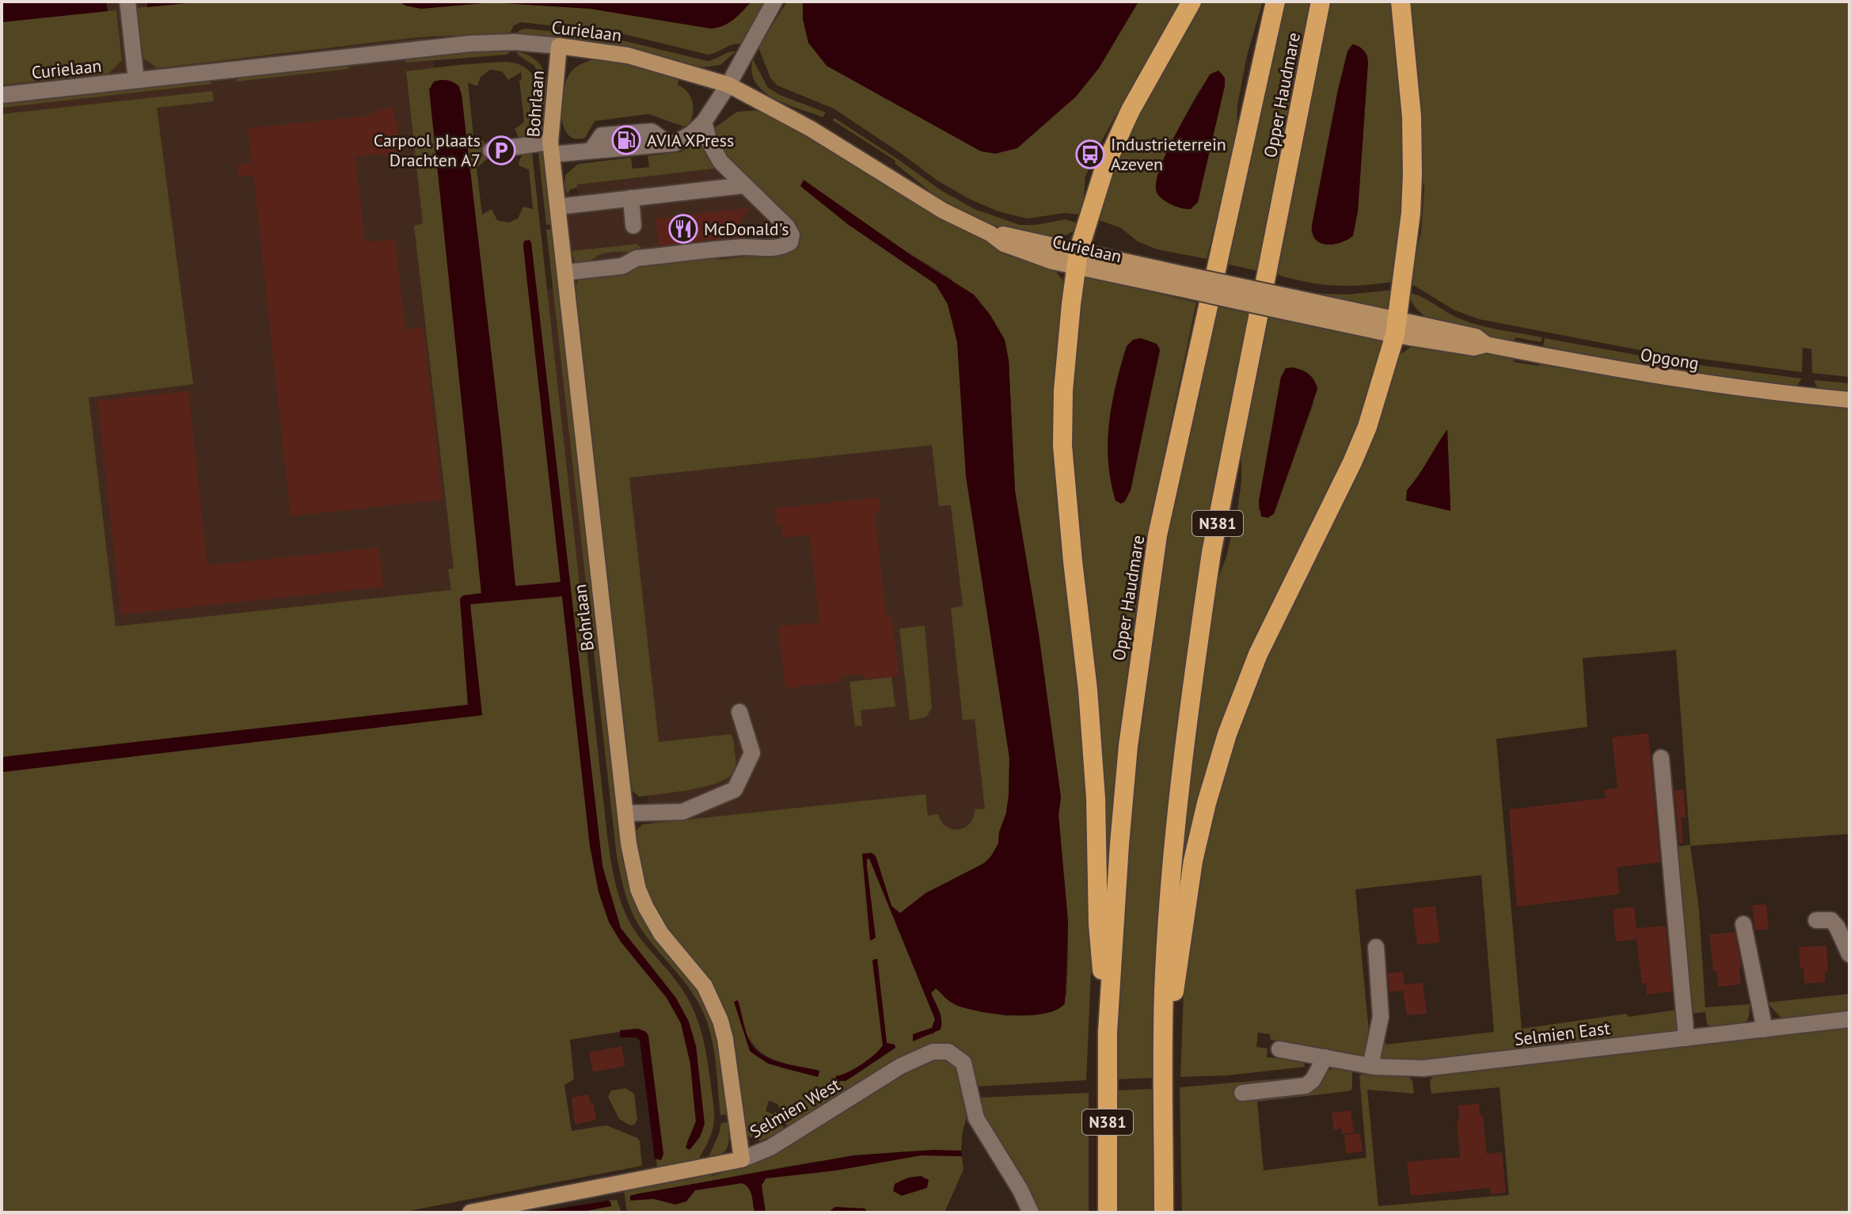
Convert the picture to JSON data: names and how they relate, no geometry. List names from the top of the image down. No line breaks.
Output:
{"streets":{"highway":["Opper Haudmare","N381"],"main road":["Curielaan","Bohrlaan","Opgong","Selmien West"],"street":["Selmien East"]},"crossings":[["Curielaan","Bohrlaan"],["Curielaan","Opgong"],["Curielaan","N381"],["Opper Haudmare","N381"],["Bohrlaan","Selmien West"],["Opgong","N381"]],"places":{"fuel station":["AVIA XPress"],"parking":["Carpool plaats Drachten A7"],"bus stop":["Industrieterrein Azeven"],"restaurant":["McDonald's"]}}
